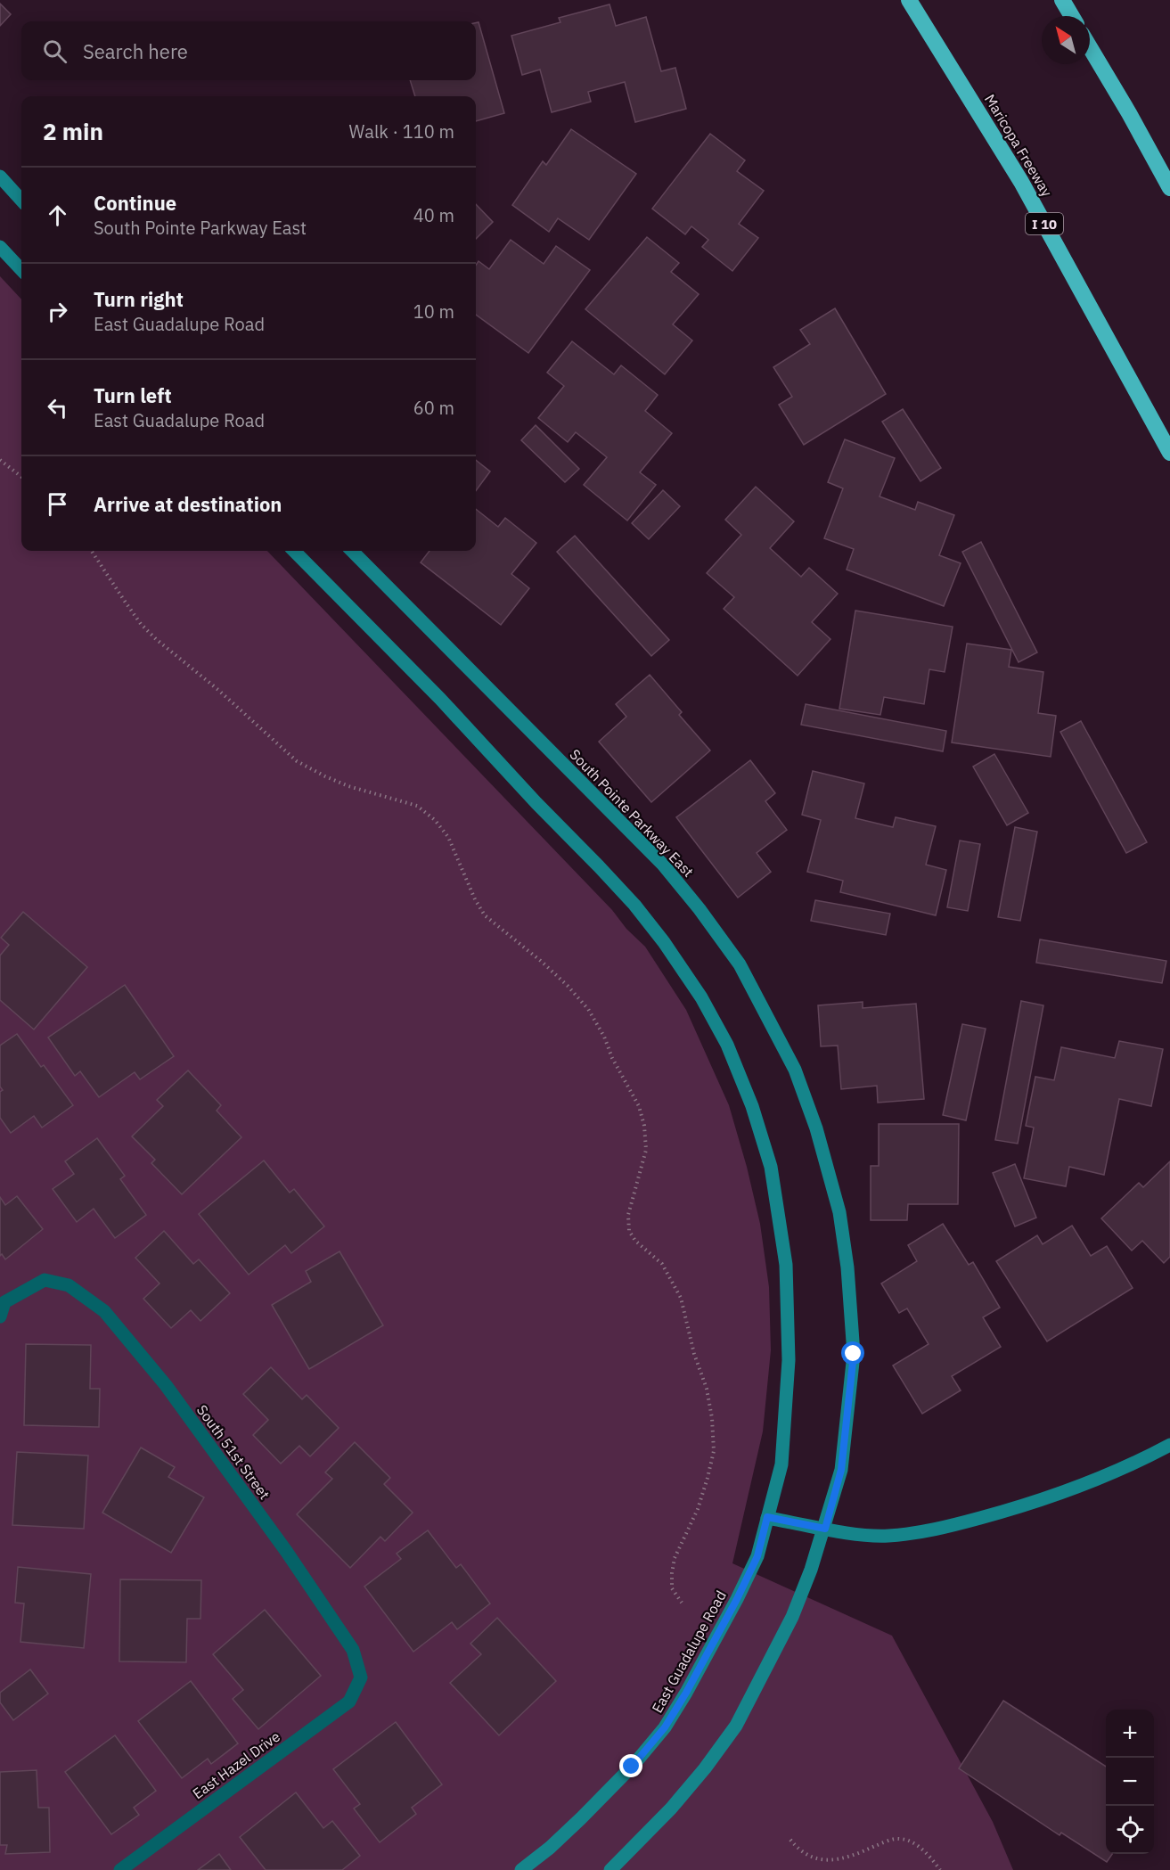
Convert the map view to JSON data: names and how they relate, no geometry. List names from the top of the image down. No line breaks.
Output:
{"streets":{"highway":["Maricopa Freeway","I 10"],"main road":["South Pointe Parkway East","East Guadalupe Road"],"street":["South 51st Street","East Hazel Drive"]},"crossings":[["South 51st Street","East Hazel Drive"]],"north":"top left","page":{"search":"Search here","heading":["2 min","Walk · 110 m"],"list":[["Continue","South Pointe Parkway East","40 m"],["Turn right","East Guadalupe Road","10 m"],["Turn left","East Guadalupe Road","60 m"],"Arrive at destination"],"map_buttons":["+","−"]}}
